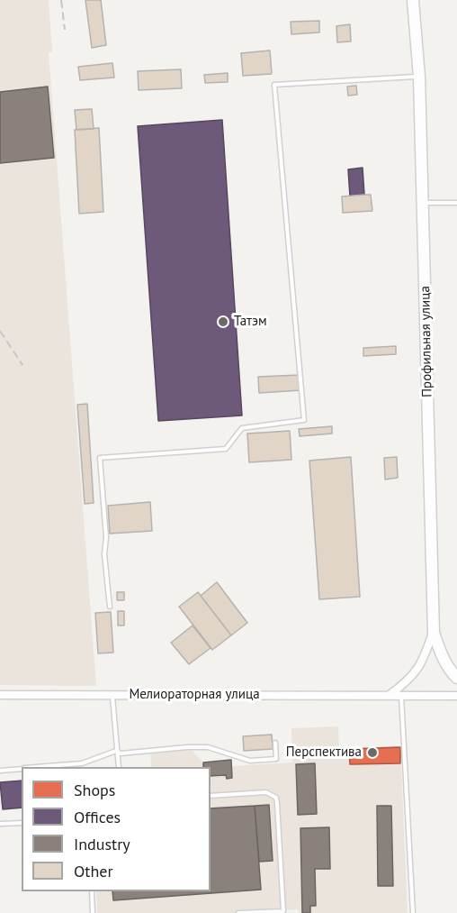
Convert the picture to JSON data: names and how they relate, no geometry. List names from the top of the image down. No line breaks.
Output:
{"streets":{"street":["Профильная улица","Мелиораторная улица"]},"places":["Татэм","Перспектива"],"legend":["Shops","Offices","Industry","Other"]}
